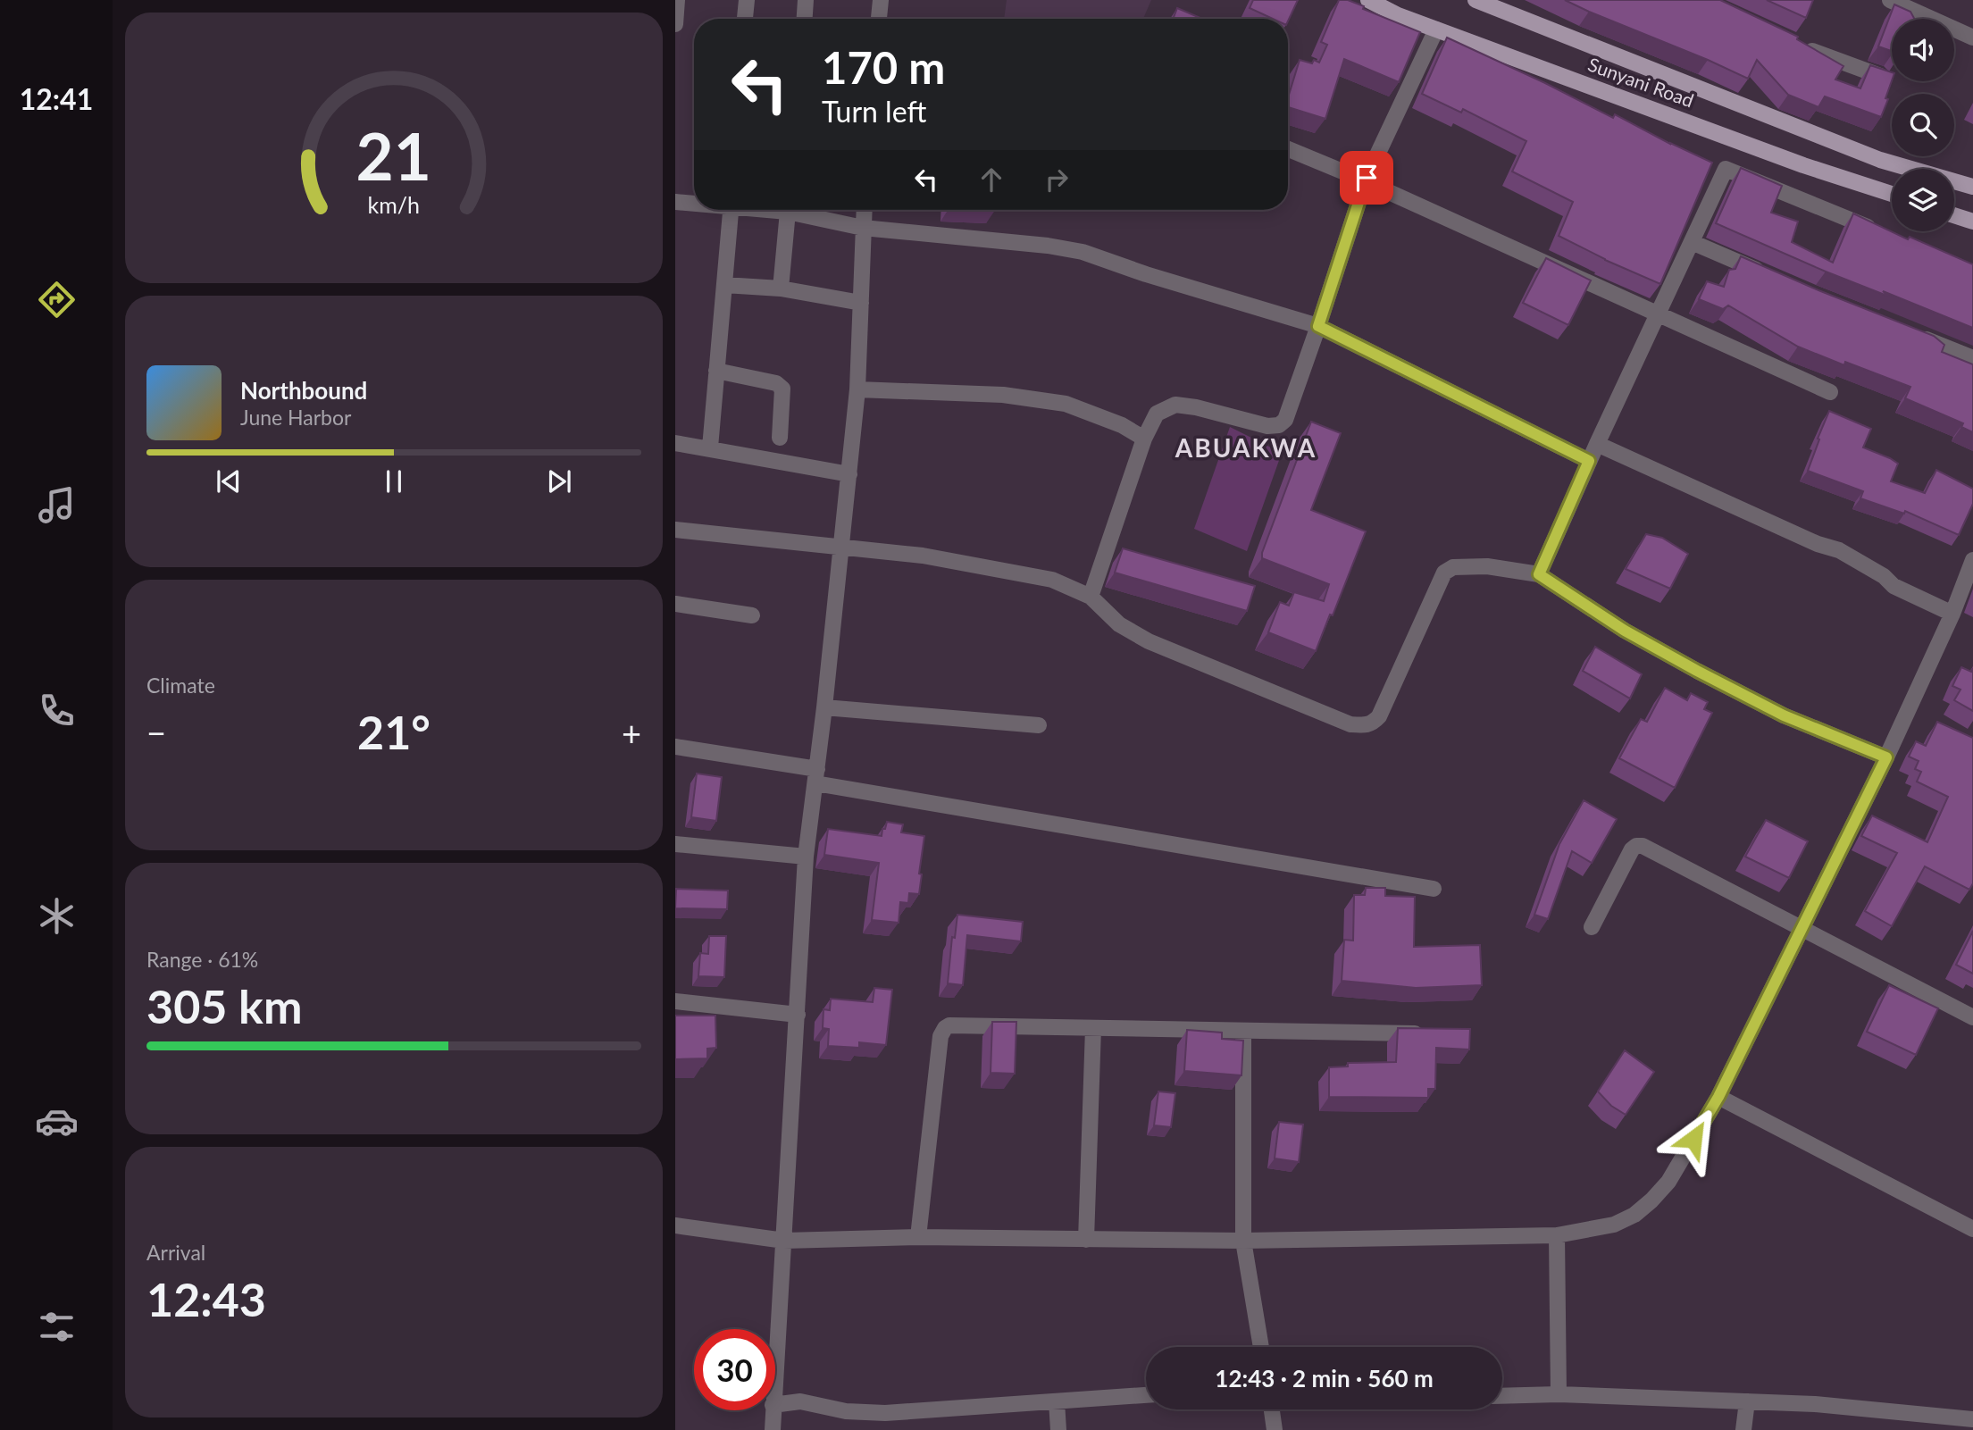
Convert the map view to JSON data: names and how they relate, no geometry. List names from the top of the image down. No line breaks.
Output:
{"streets":{"main road":["Sunyani Road"]},"districts":["ABUAKWA"],"page":{"tabs":"12:41","turn":["170 m","Turn left"],"song":["Northbound","June Harbor"],"tile":["Climate",["Range · 61%","305 km"],["Arrival","12:43"]],"heat":["−","21°","+"],"limit":"30","trip":"12:43 · 2 min · 560 m","gauge":["21","km/h"]}}
